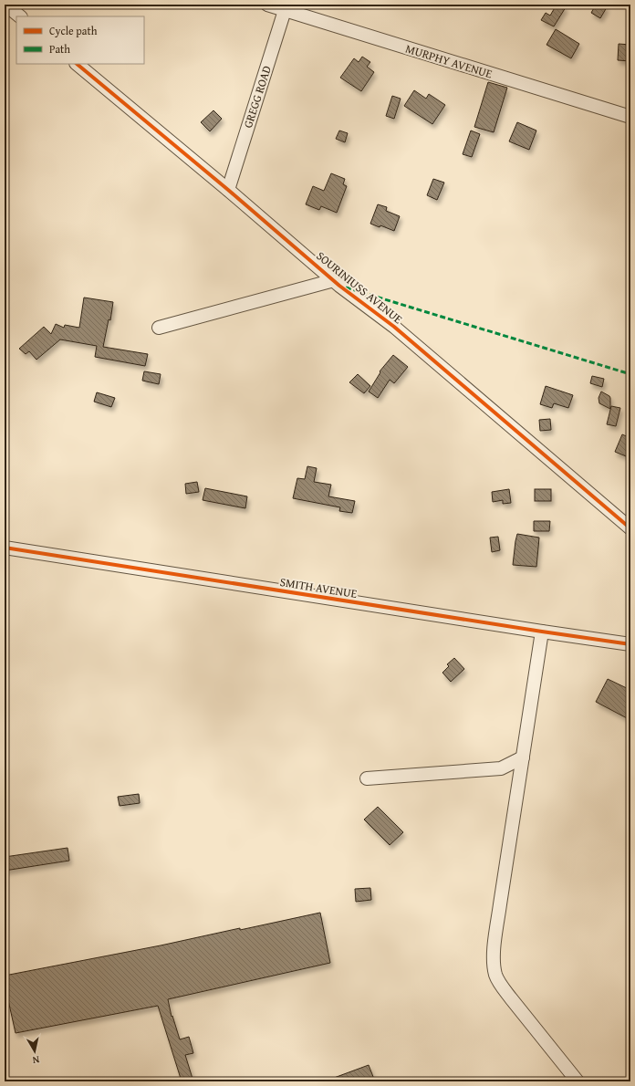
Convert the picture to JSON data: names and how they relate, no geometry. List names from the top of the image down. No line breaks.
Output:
{"streets":{"street":["MURPHY AVENUE","GREGG ROAD","SOURINIUSS AVENUE","SMITH AVENUE"]},"crossings":[["MURPHY AVENUE","GREGG ROAD"],["GREGG ROAD","SOURINIUSS AVENUE"]],"legend":["Cycle path","Path"],"north":"bottom"}
